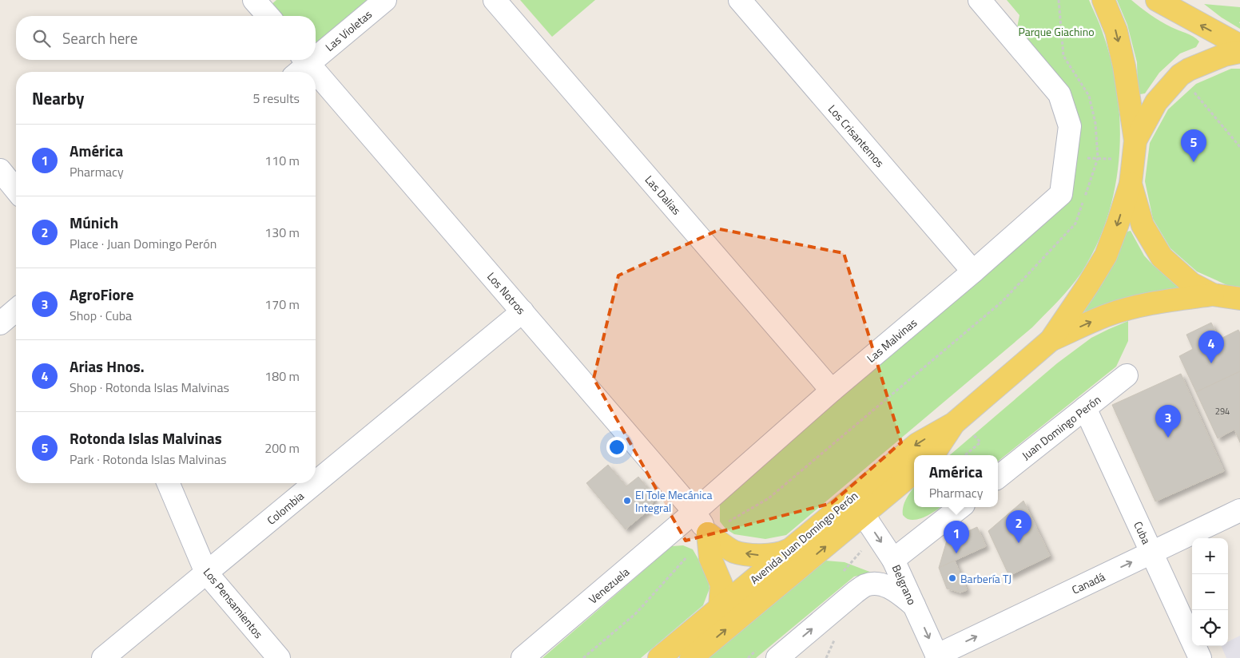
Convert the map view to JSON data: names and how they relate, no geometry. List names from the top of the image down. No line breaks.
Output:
{"streets":{"main road":["Avenida Juan Domingo Perón"],"street":["Las Violetas","Los Crisantemos","Las Dalias","Los Notros","Las Malvinas","Juan Domingo Perón","Colombia","Cuba","Canadá","Belgrano","Venezuela","Los Pensamientos"]},"crossings":[["Los Crisantemos","Las Malvinas"],["Las Dalias","Las Malvinas"],["Los Notros","Las Malvinas"],["Los Notros","Colombia"],["Los Notros","Venezuela"],["Las Malvinas","Venezuela"],["Juan Domingo Perón","Cuba"],["Colombia","Los Pensamientos"],["Cuba","Canadá"],["Avenida Juan Domingo Perón","Belgrano"],["Canadá","Belgrano"]],"one_way":["Belgrano"],"parks":["Parque Giachino"],"places":["El Tole Mecánica Integral","Barbería TJ"],"house_numbers":["294"],"page":{"search":"Search here","heading":["Nearby","5 results"],"list":[{"mark":"1","name":"América","note":"Pharmacy","value":"110 m"},{"mark":"2","name":"Múnich","note":"Place · Juan Domingo Perón","value":"130 m"},{"mark":"3","name":"AgroFiore","note":"Shop · Cuba","value":"170 m"},{"mark":"4","name":"Arias Hnos.","note":"Shop · Rotonda Islas Malvinas","value":"180 m"},{"mark":"5","name":"Rotonda Islas Malvinas","note":"Park · Rotonda Islas Malvinas","value":"200 m"}],"pins":["5","4","3","2","1"],"popup":["América","Pharmacy"],"map_buttons":["+","−"]}}
